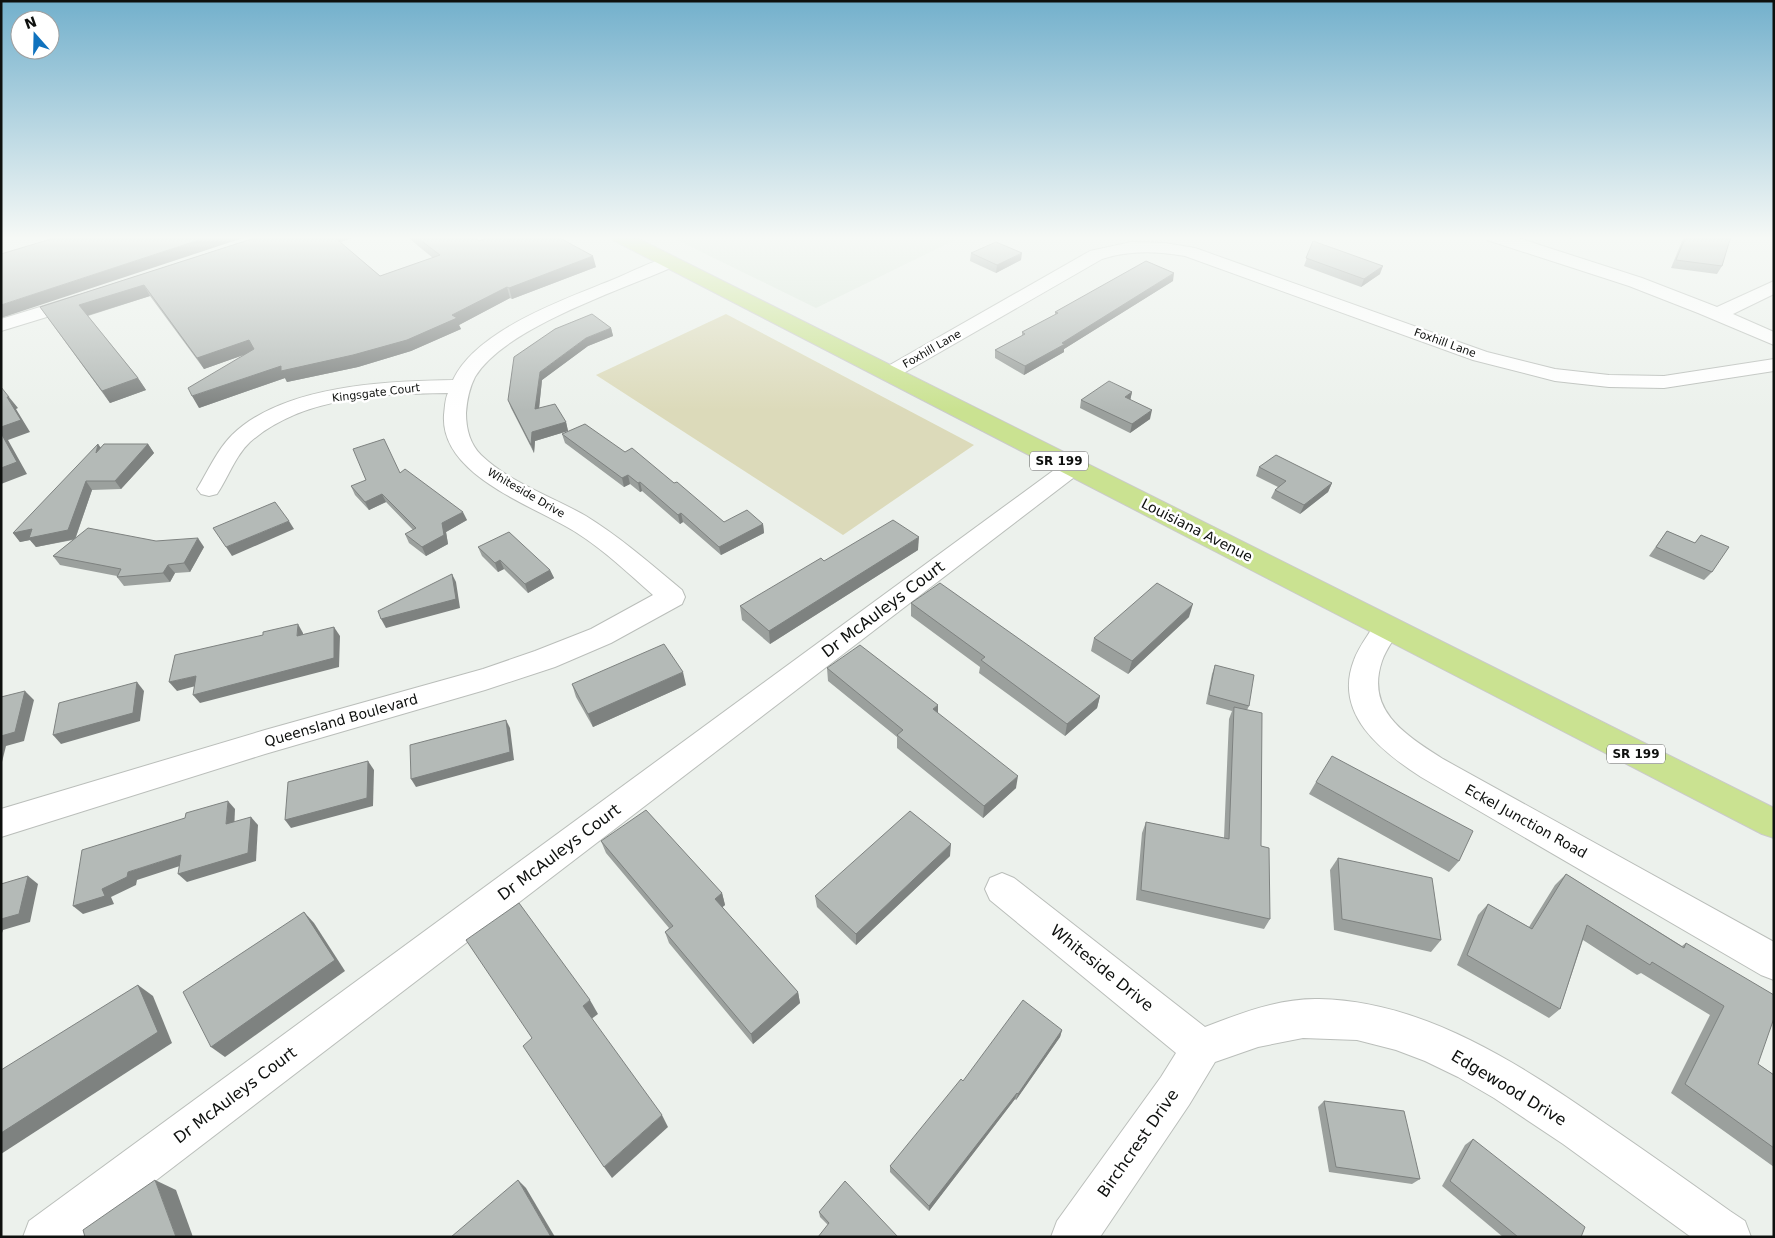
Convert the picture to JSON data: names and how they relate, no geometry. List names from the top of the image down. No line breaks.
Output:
{"streets":{"main road":["SR 199","Louisiana Avenue"],"street":["Foxhill Lane","Kingsgate Court","Whiteside Drive","Dr McAuleys Court","Queensland Boulevard","Eckel Junction Road","Edgewood Drive","Birchcrest Drive"]},"crossings":[["Foxhill Lane","Louisiana Avenue"],["Kingsgate Court","Whiteside Drive"],["Whiteside Drive","Queensland Boulevard"],["Whiteside Drive","Edgewood Drive"],["Whiteside Drive","Birchcrest Drive"],["Louisiana Avenue","Dr McAuleys Court"],["Louisiana Avenue","Eckel Junction Road"],["Edgewood Drive","Birchcrest Drive"]],"north":"top"}
